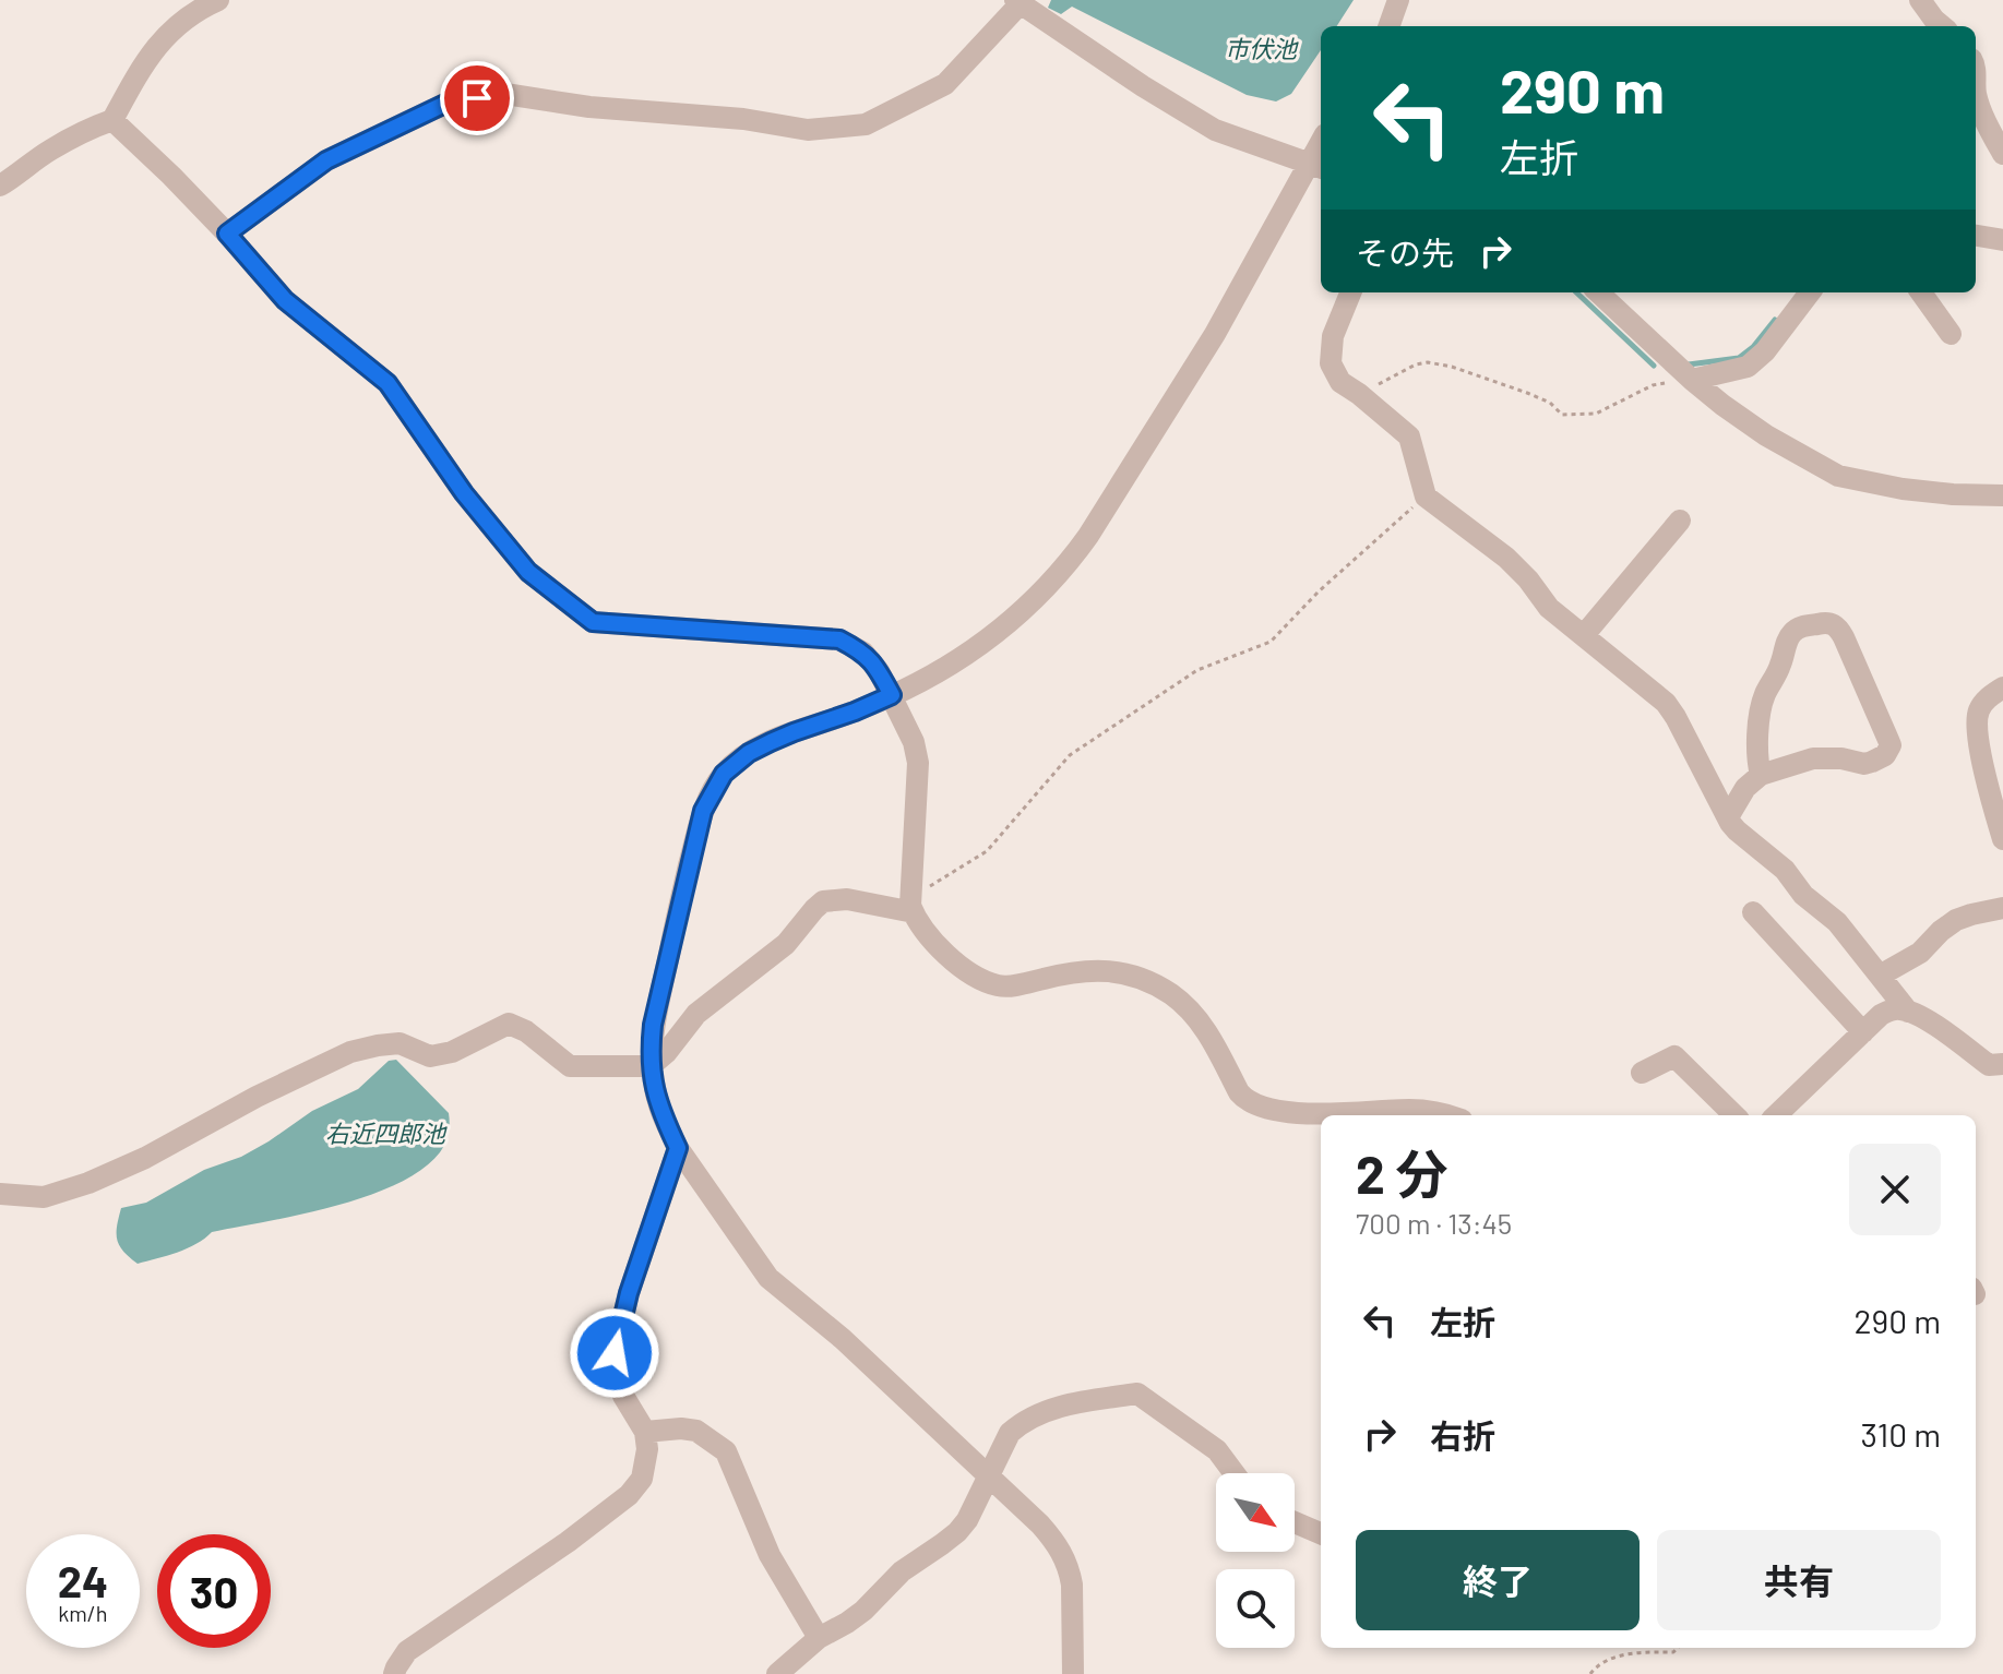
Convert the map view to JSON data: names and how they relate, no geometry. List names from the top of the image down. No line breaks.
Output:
{"water":["市伏池","右近四郎池"],"north":"bottom right","page":{"turn":["290 m","左折"],"then":"その先","heading":["2 分","700 m · 13:45"],"list":[{"name":"左折","value":"290 m"},{"name":"右折","value":"310 m"}],"buttons":["終了","共有"],"speed":"24 km/h","limit":"30"}}
